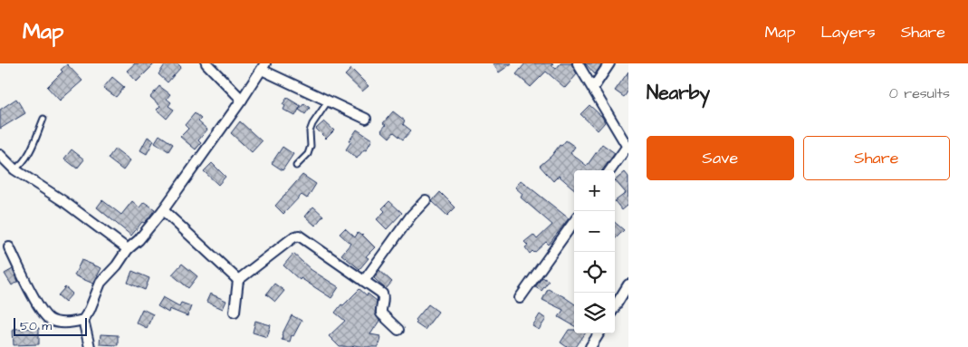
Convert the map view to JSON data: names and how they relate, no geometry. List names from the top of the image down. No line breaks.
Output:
{"scale_bar":"50 m","page":{"header":"Map","nav":["Map","Layers","Share"],"heading":["Nearby","0 results"],"buttons":["Save","Share"],"map_buttons":["+","−"],"scale":"50 m"}}
